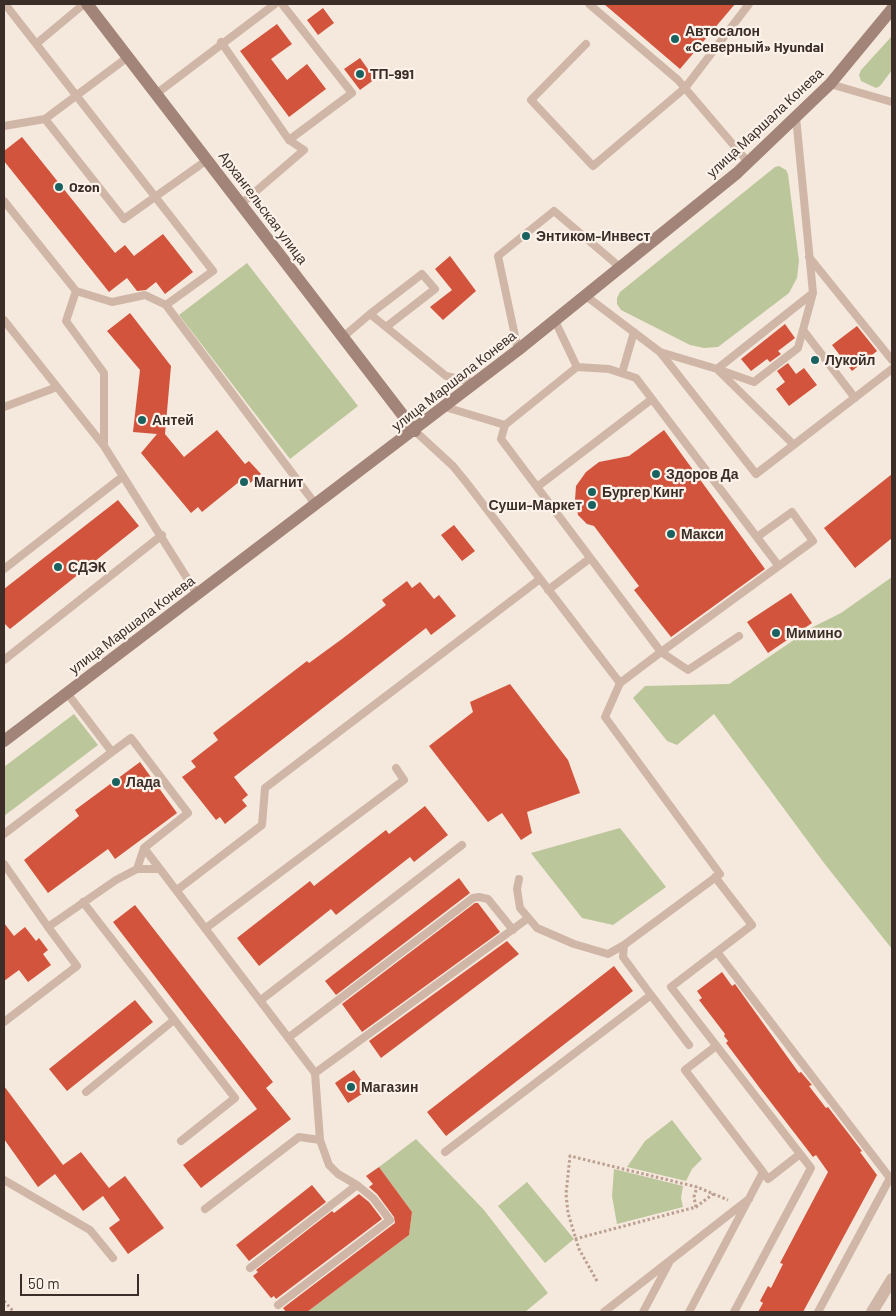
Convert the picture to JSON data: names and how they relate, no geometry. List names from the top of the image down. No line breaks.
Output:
{"streets":{"main road":["улица Маршала Конева","Архангельская улица"]},"crossings":[["улица Маршала Конева","Архангельская улица"]],"places":["Автосалон «Северный» Hyundai","ТП-991","Ozon","Энтиком-Инвест","Лукойл","Антей","Здоров Да","Магнит","Бургер Кинг","Суши-Маркет","Макси","СДЭК","Мимино","Лада","Магазин"],"scale_bar":"50 m"}
